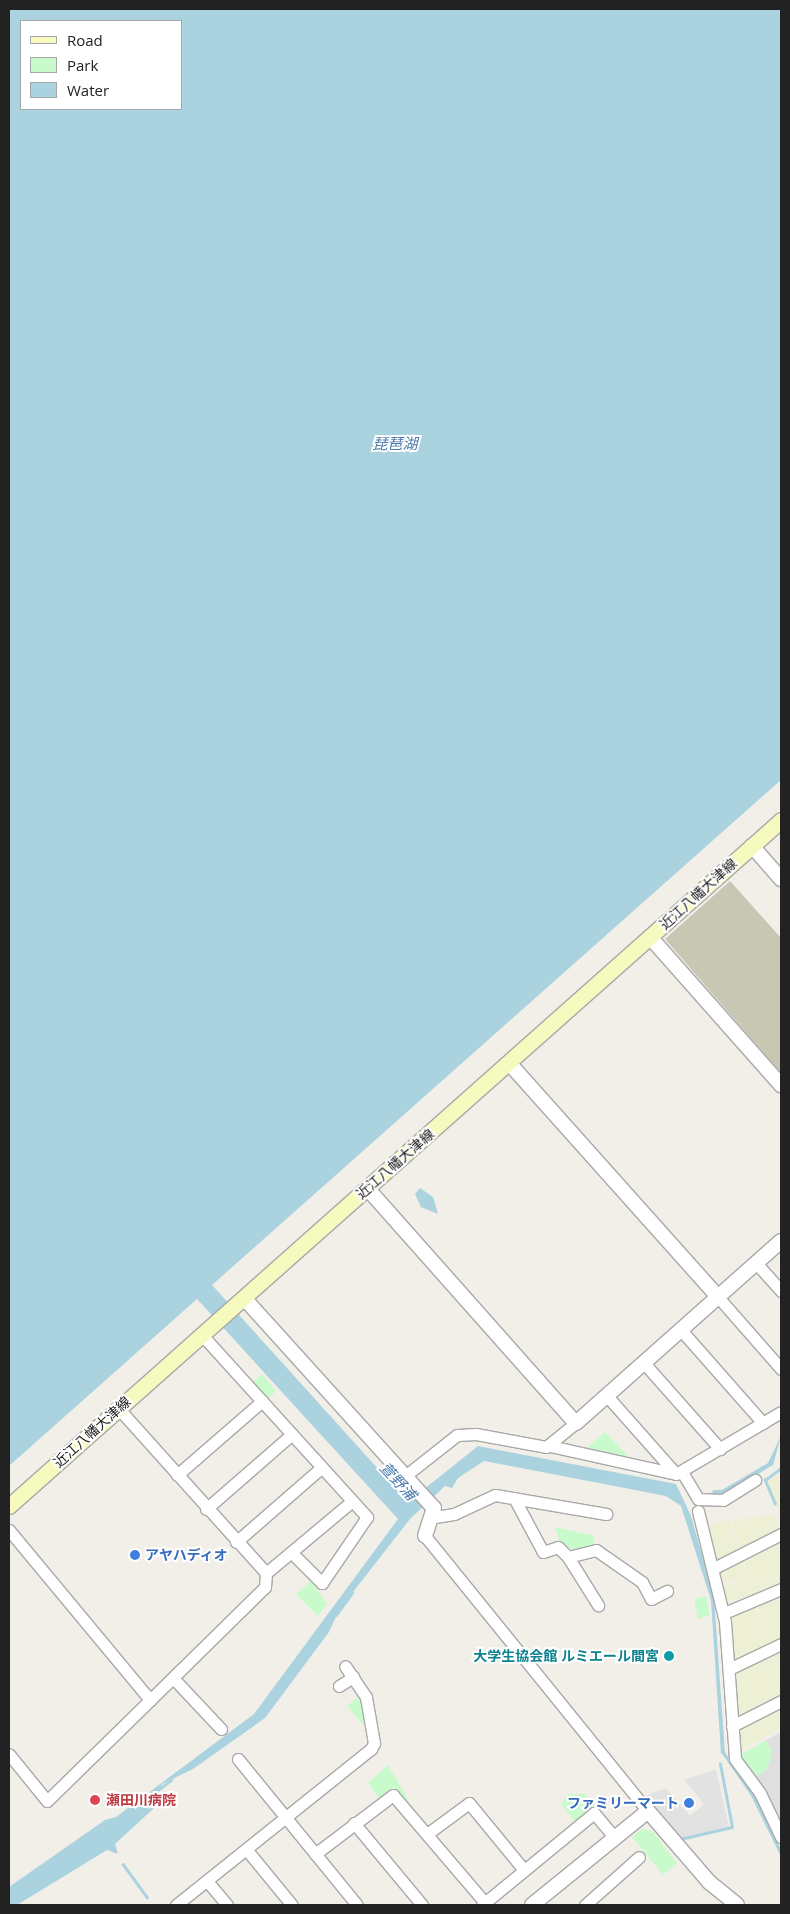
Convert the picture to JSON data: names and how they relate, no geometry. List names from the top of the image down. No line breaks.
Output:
{"streets":{"main road":["近江八幡大津線"]},"water":["琵琶湖","萱野浦"],"places":["アヤハディオ","大学生協会館 ルミエール間宮","瀬田川病院","ファミリーマート"],"legend":["Road","Park","Water"]}
